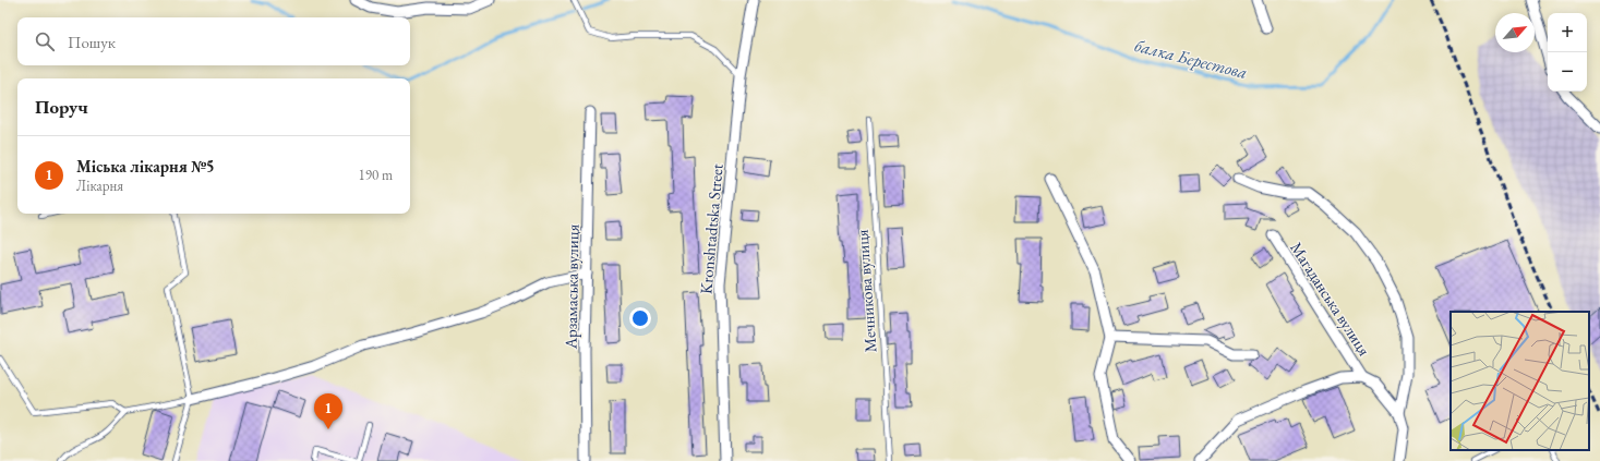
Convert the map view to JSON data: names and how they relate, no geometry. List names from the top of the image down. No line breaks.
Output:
{"streets":{"street":["Kronshtadtska Street","Арзамаська вулиця","Магаданська вулиця"],"lane":["Мечникова вулиця"]},"water":["балка Берестова"],"north":"top right","page":{"map_buttons":["+","−"],"search":"Пошук","heading":"Поруч","list":[{"mark":"1","name":"Міська лікарня №5","note":"Лікарня","value":"190 m"}],"pins":"1"}}
